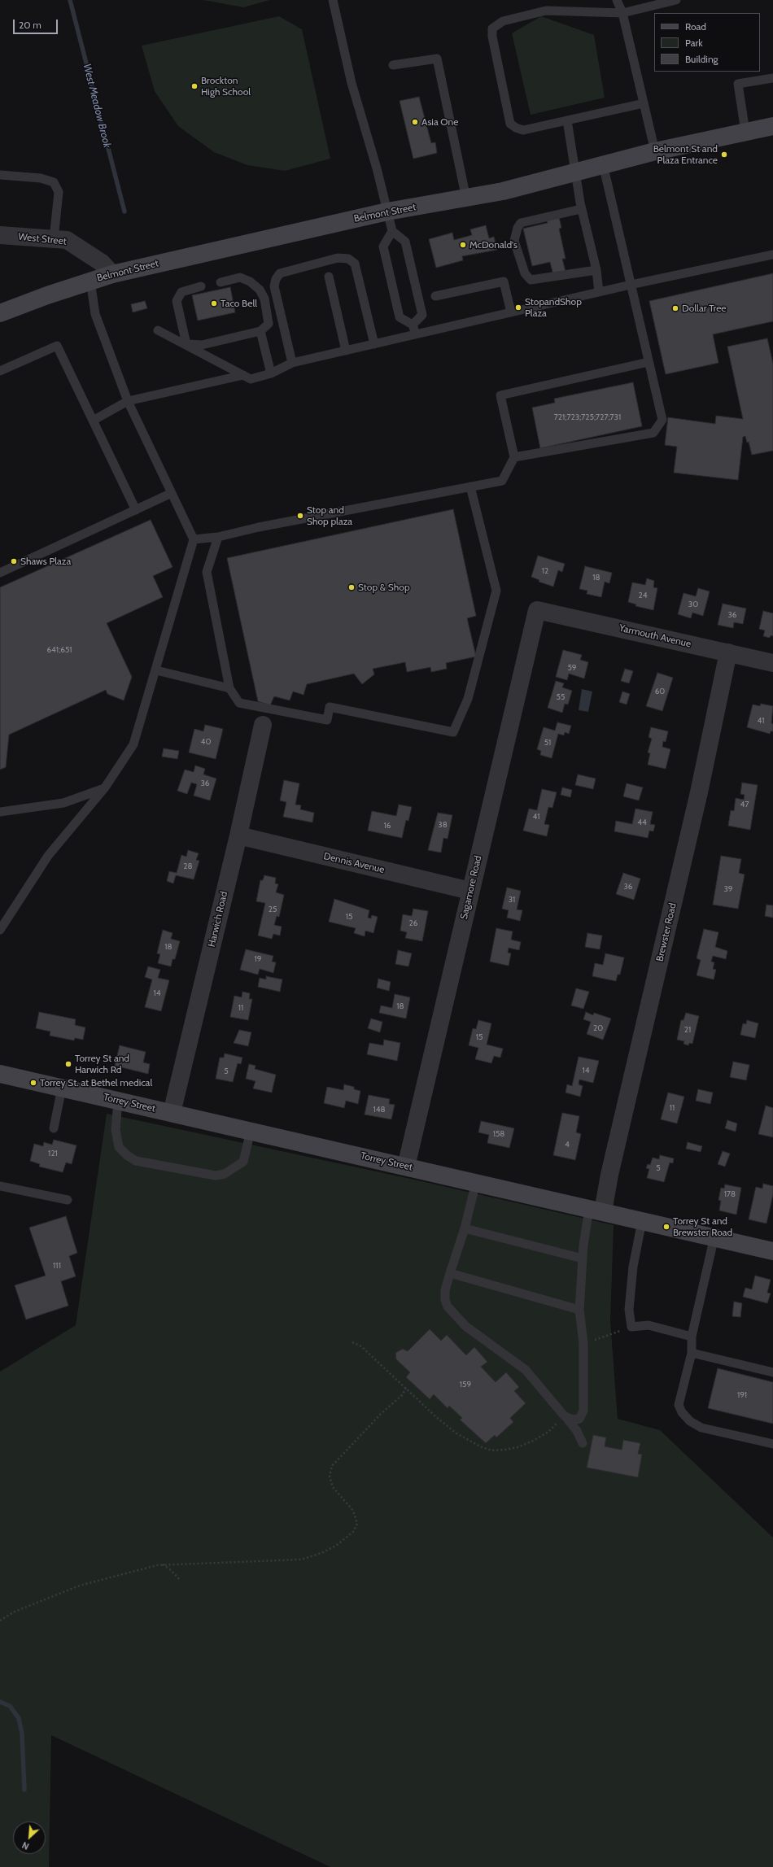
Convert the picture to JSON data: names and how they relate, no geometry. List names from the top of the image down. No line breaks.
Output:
{"streets":{"main road":["Belmont Street","Torrey Street"],"street":["West Street","Yarmouth Avenue","Dennis Avenue","Sagamore Road","Harwich Road","Brewster Road"]},"crossings":[["Belmont Street","West Street"],["Yarmouth Avenue","Sagamore Road"],["Yarmouth Avenue","Brewster Road"],["Dennis Avenue","Sagamore Road"],["Dennis Avenue","Harwich Road"],["Sagamore Road","Torrey Street"],["Harwich Road","Torrey Street"],["Brewster Road","Torrey Street"]],"water":["West Meadow Brook"],"places":["Brockton High School","Asia One","Belmont St and Plaza Entrance","McDonald's","Taco Bell","StopandShop Plaza","Dollar Tree","Stop and Shop plaza","Shaws Plaza","Stop & Shop","Torrey St and Harwich Rd","Torrey St. at Bethel medical","Torrey St and Brewster Road"],"house_numbers":["721;723;725;727;731","12","18","24","30","36","641;651","59","60","55","41","40","51","36","47","41","44","38","16","28","36","39","31","25","15","26","18","19","14","18","11","20","21","15","14","5","11","148","158","4","121","5","178","111","159","191"],"legend":["Road","Park","Building"],"scale_bar":"20 m","north":"bottom left"}
